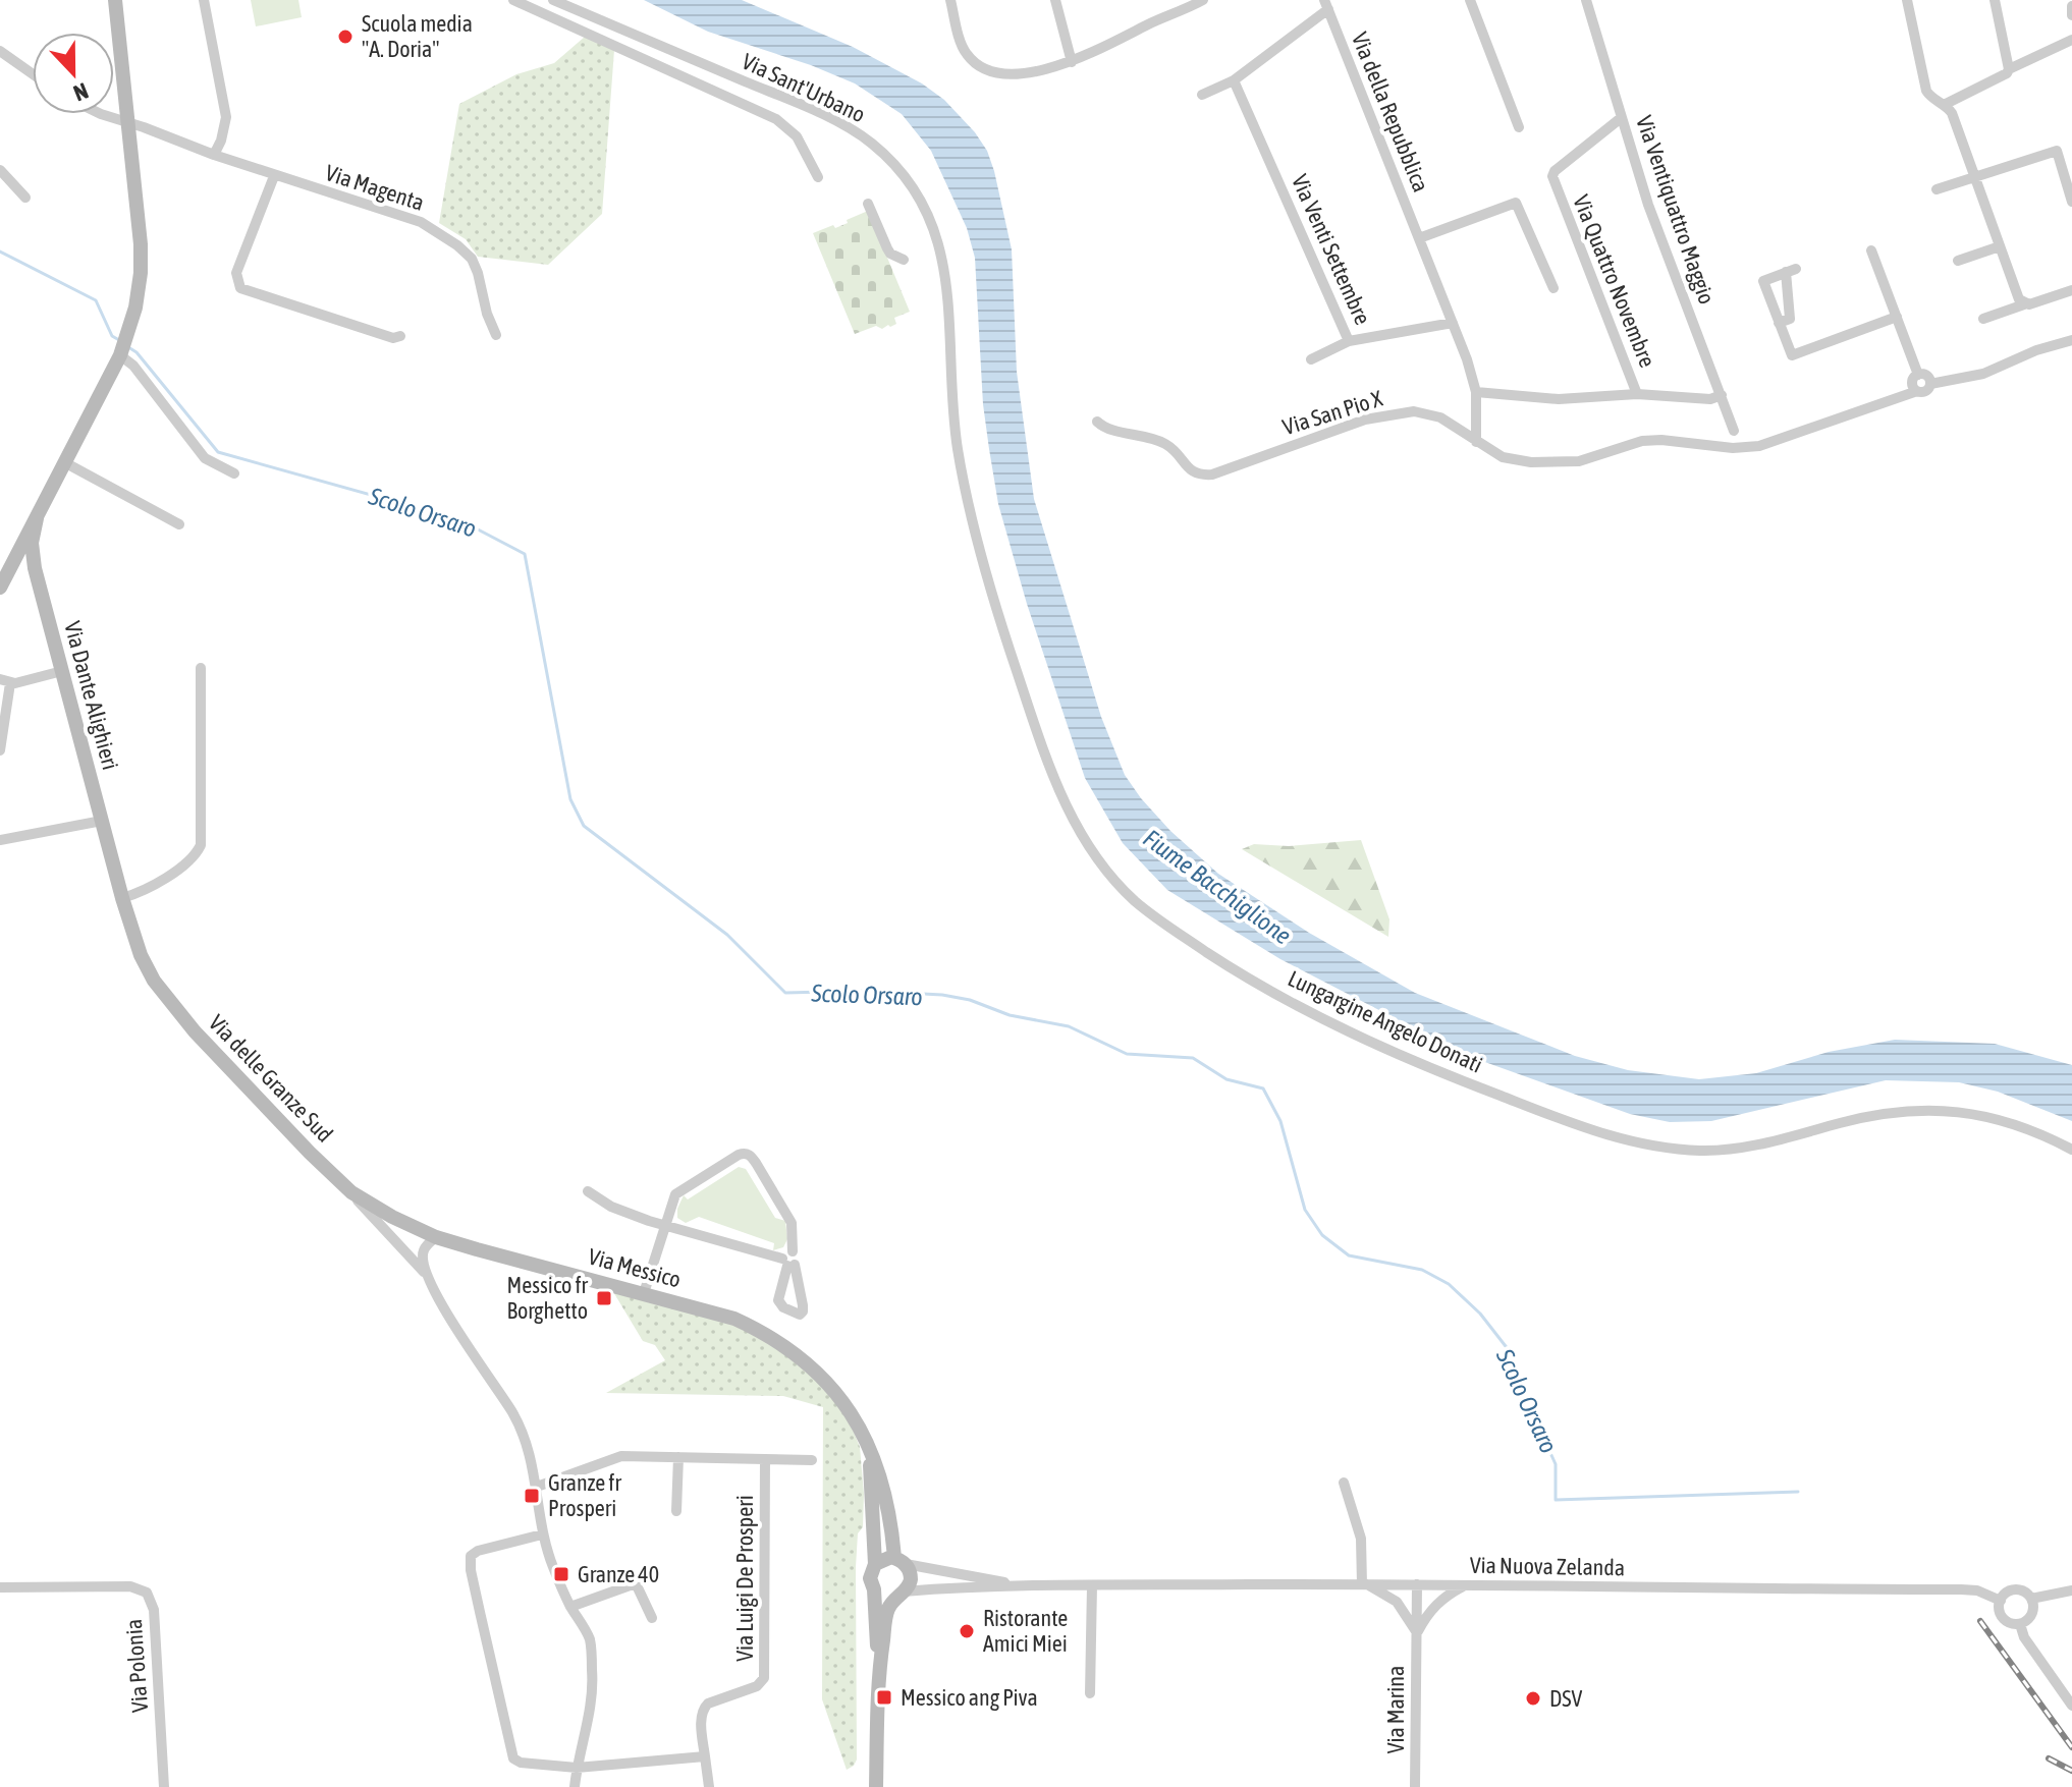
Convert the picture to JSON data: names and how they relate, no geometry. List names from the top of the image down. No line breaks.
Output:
{"streets":{"street":["Via Sant'Urbano","Via della Repubblica","Via Magenta","Via Ventiquattro Maggio","Via Venti Settembre","Via Quattro Novembre","Via San Pio X","Via Dante Alighieri","Lungargine Angelo Donati","Via delle Granze Sud","Via Messico","Via Nuova Zelanda","Via Luigi De Prosperi","Via Polonia","Via Marina"]},"crossings":[["Via Sant'Urbano","Lungargine Angelo Donati"],["Via della Repubblica","Via Venti Settembre"],["Via della Repubblica","Via San Pio X"],["Via Ventiquattro Maggio","Via Quattro Novembre"],["Via Dante Alighieri","Via delle Granze Sud"],["Via delle Granze Sud","Via Messico"],["Via Messico","Via Nuova Zelanda"],["Via Nuova Zelanda","Via Marina"]],"water":["Scolo Orsaro","Fiume Bacchiglione"],"places":{"other":["Scuola media \"A. Doria\"","Ristorante Amici Miei","DSV"],"transit":["Messico fr Borghetto","Granze fr Prosperi","Granze 40","Messico ang Piva"]},"north":"bottom"}
